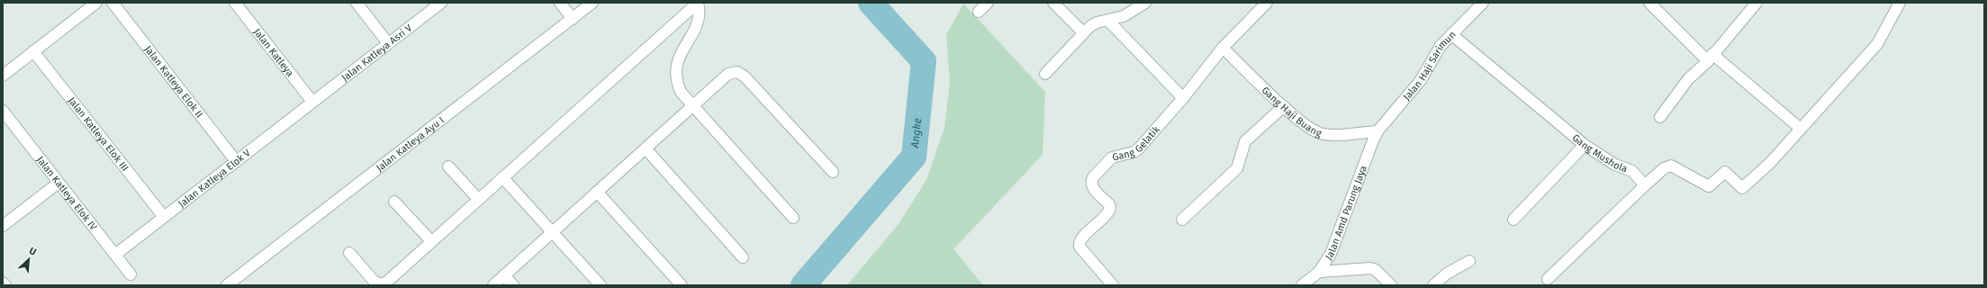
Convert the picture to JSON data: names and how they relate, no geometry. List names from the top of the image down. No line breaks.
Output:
{"streets":{"street":["Jalan Katleya","Jalan Katleya Asri V","Jalan Haji Sarimun","Jalan Katleya Elok II","Gang Haji Buang","Jalan Katleya Elok III","Gang Gelatik","Jalan Katleya Ayu I","Gang Mushola","Jalan Katleya Elok V","Jalan Katleya Elok IV","Jalan Amd Parung Jaya"]},"crossings":[["Jalan Katleya","Jalan Katleya Asri V"],["Jalan Katleya","Jalan Katleya Elok V"],["Jalan Katleya Asri V","Jalan Katleya Elok V"],["Jalan Haji Sarimun","Gang Haji Buang"],["Jalan Haji Sarimun","Gang Mushola"],["Jalan Haji Sarimun","Jalan Amd Parung Jaya"],["Jalan Katleya Elok II","Jalan Katleya Elok V"],["Gang Haji Buang","Jalan Amd Parung Jaya"],["Jalan Katleya Elok III","Jalan Katleya Elok V"],["Jalan Katleya Elok V","Jalan Katleya Elok IV"]],"water":["Angke"],"north":"top right"}
